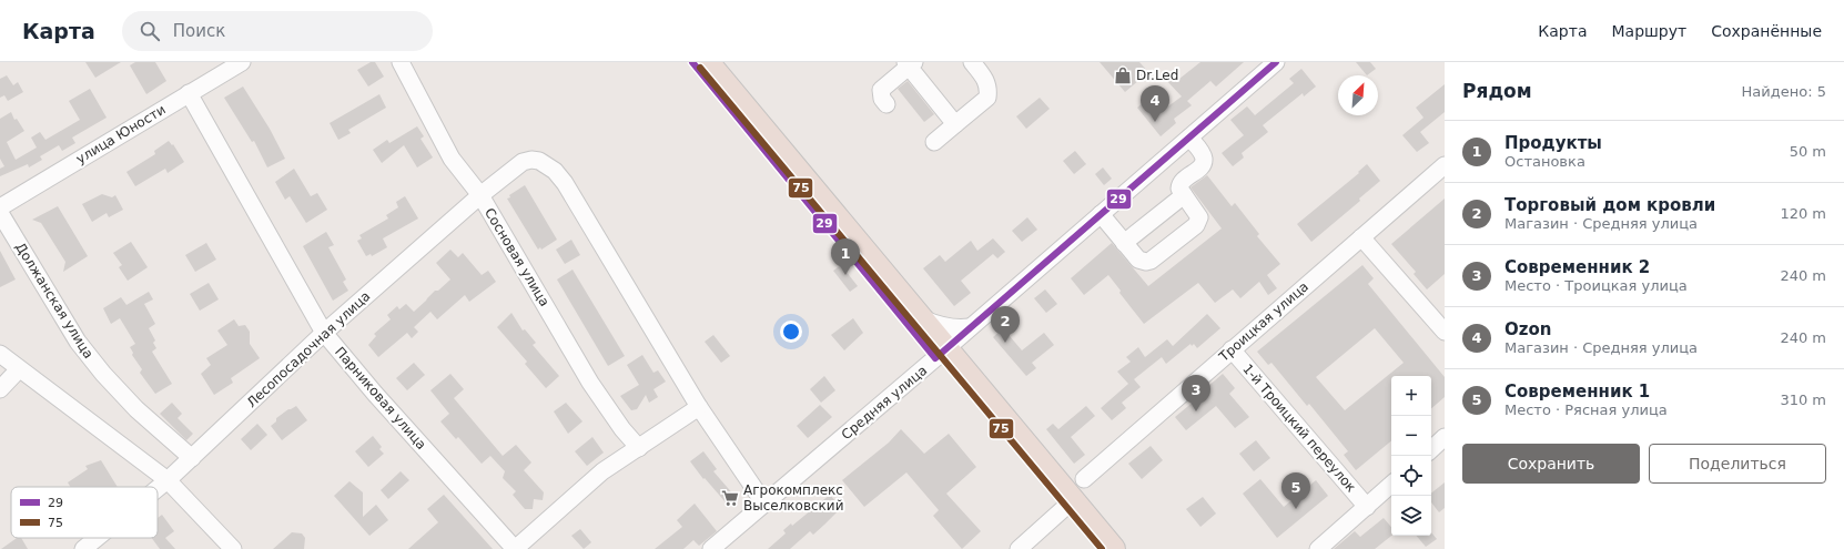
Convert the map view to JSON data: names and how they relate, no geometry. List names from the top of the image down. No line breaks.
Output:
{"streets":{"street":["улица Юности","Сосновая улица","Должанская улица","Троицкая улица","Лесопосадочная улица","Парниковая улица","Средняя улица","1-й Троицкий переулок"]},"crossings":[["улица Юности","Парниковая улица"],["Сосновая улица","Лесопосадочная улица"],["Должанская улица","Лесопосадочная улица"],["Троицкая улица","1-й Троицкий переулок"],["Лесопосадочная улица","Парниковая улица"]],"places":{"shop":["Dr.Led"],"supermarket":["Агрокомплекс Выселковский"]},"lines":["transit line 29","transit line 75"],"legend":["29","75"],"north":"top right","page":{"header":"Карта","search":"Поиск","nav":["Карта","Маршрут","Сохранённые"],"heading":["Рядом","Найдено: 5"],"pins":["4","1","2","3","5"],"list":[{"mark":"1","name":"Продукты","note":"Остановка","value":"50 m"},{"mark":"2","name":"Торговый дом кровли","note":"Магазин · Средняя улица","value":"120 m"},{"mark":"3","name":"Современник 2","note":"Место · Троицкая улица","value":"240 m"},{"mark":"4","name":"Ozon","note":"Магазин · Средняя улица","value":"240 m"},{"mark":"5","name":"Современник 1","note":"Место · Рясная улица","value":"310 m"}],"map_buttons":["+","−"],"buttons":["Сохранить","Поделиться"]}}
